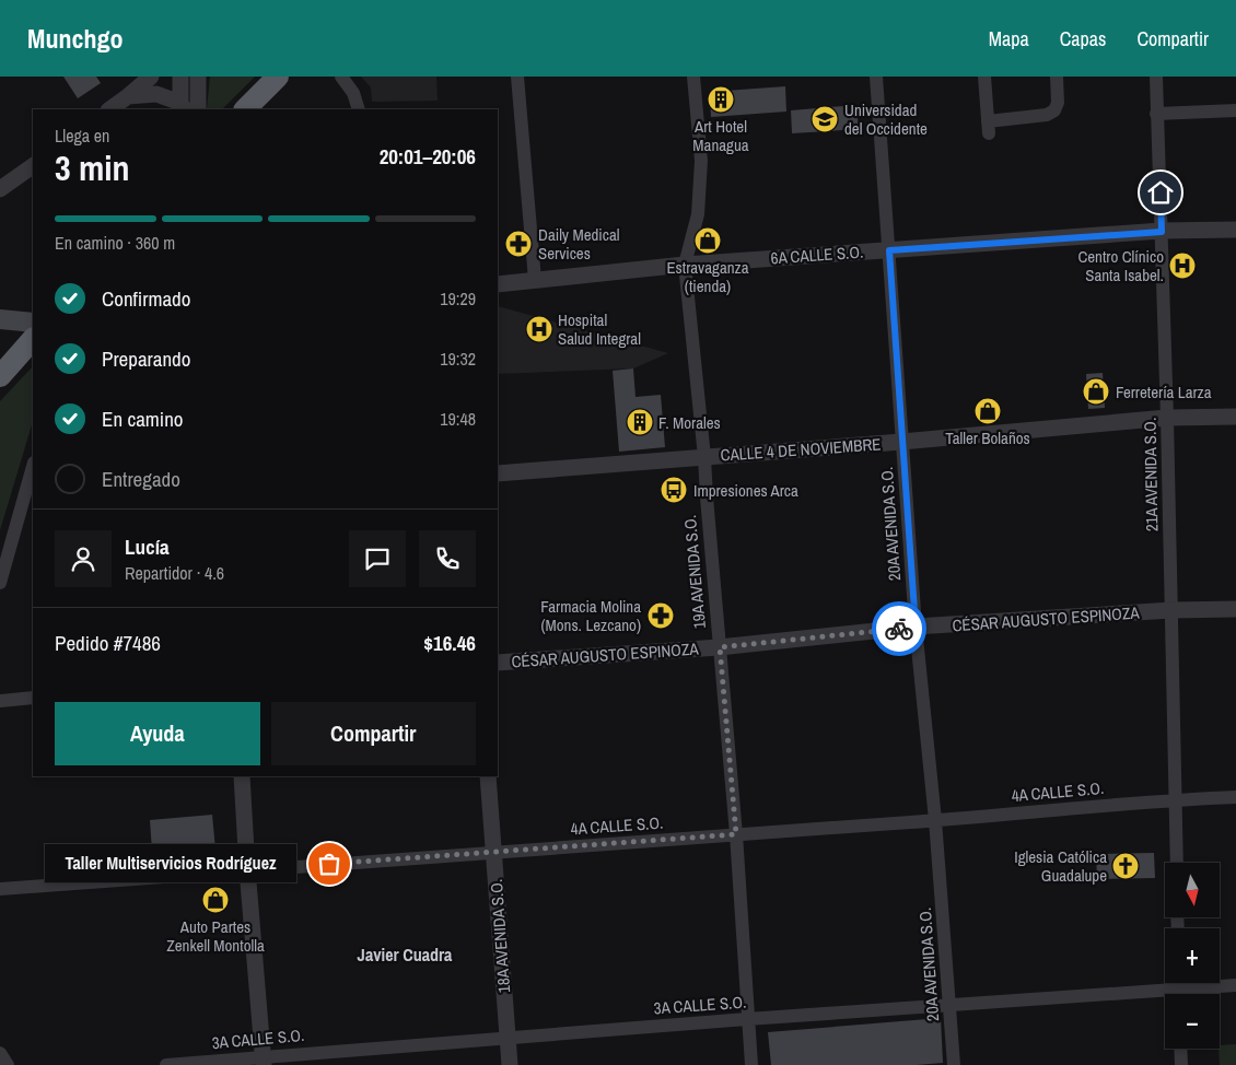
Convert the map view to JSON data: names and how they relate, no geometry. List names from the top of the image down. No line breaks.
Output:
{"streets":{"street":["6A CALLE S.O.","CALLE 4 DE NOVIEMBRE","21A AVENIDA S.O.","20A AVENIDA S.O.","19A AVENIDA S.O.","CÉSAR AUGUSTO ESPINOZA","4A CALLE S.O.","18A AVENIDA S.O.","3A CALLE S.O."]},"crossings":[["6A CALLE S.O.","21A AVENIDA S.O."],["6A CALLE S.O.","20A AVENIDA S.O."],["6A CALLE S.O.","19A AVENIDA S.O."],["CALLE 4 DE NOVIEMBRE","21A AVENIDA S.O."],["CALLE 4 DE NOVIEMBRE","20A AVENIDA S.O."],["CALLE 4 DE NOVIEMBRE","19A AVENIDA S.O."],["21A AVENIDA S.O.","CÉSAR AUGUSTO ESPINOZA"],["21A AVENIDA S.O.","4A CALLE S.O."],["20A AVENIDA S.O.","CÉSAR AUGUSTO ESPINOZA"],["20A AVENIDA S.O.","4A CALLE S.O."],["20A AVENIDA S.O.","3A CALLE S.O."],["19A AVENIDA S.O.","CÉSAR AUGUSTO ESPINOZA"],["19A AVENIDA S.O.","4A CALLE S.O."],["19A AVENIDA S.O.","3A CALLE S.O."],["4A CALLE S.O.","18A AVENIDA S.O."],["18A AVENIDA S.O.","3A CALLE S.O."]],"districts":["Javier Cuadra"],"places":{"building":["Art Hotel Managua","F. Morales"],"school or university":["Universidad del Occidente"],"shop":["Estravaganza (tienda)","Ferretería Larza","Taller Bolaños","Auto Partes Zenkell Montolla"],"pharmacy":["Daily Medical Services","Farmacia Molina (Mons. Lezcano)"],"hospital":["Centro Clínico Santa Isabel.","Hospital Salud Integral"],"bus stop":["Impresiones Arca"],"other":["Taller Multiservicios Rodríguez"],"church":["Iglesia Católica Guadalupe"]},"north":"bottom","page":{"header":"Munchgo","nav":["Mapa","Capas","Compartir"],"heading":["3 min","Llega en","20:01–20:06"],"panel":["Lucía","Repartidor · 4.6","Pedido #7486","$16.46"],"bar":"En camino · 360 m","list":[["Confirmado","19:29"],["Preparando","19:32"],["En camino","19:48"],"Entregado"],"buttons":["Ayuda","Compartir"],"bubble":"Taller Multiservicios Rodríguez","map_buttons":["+","−"]}}
